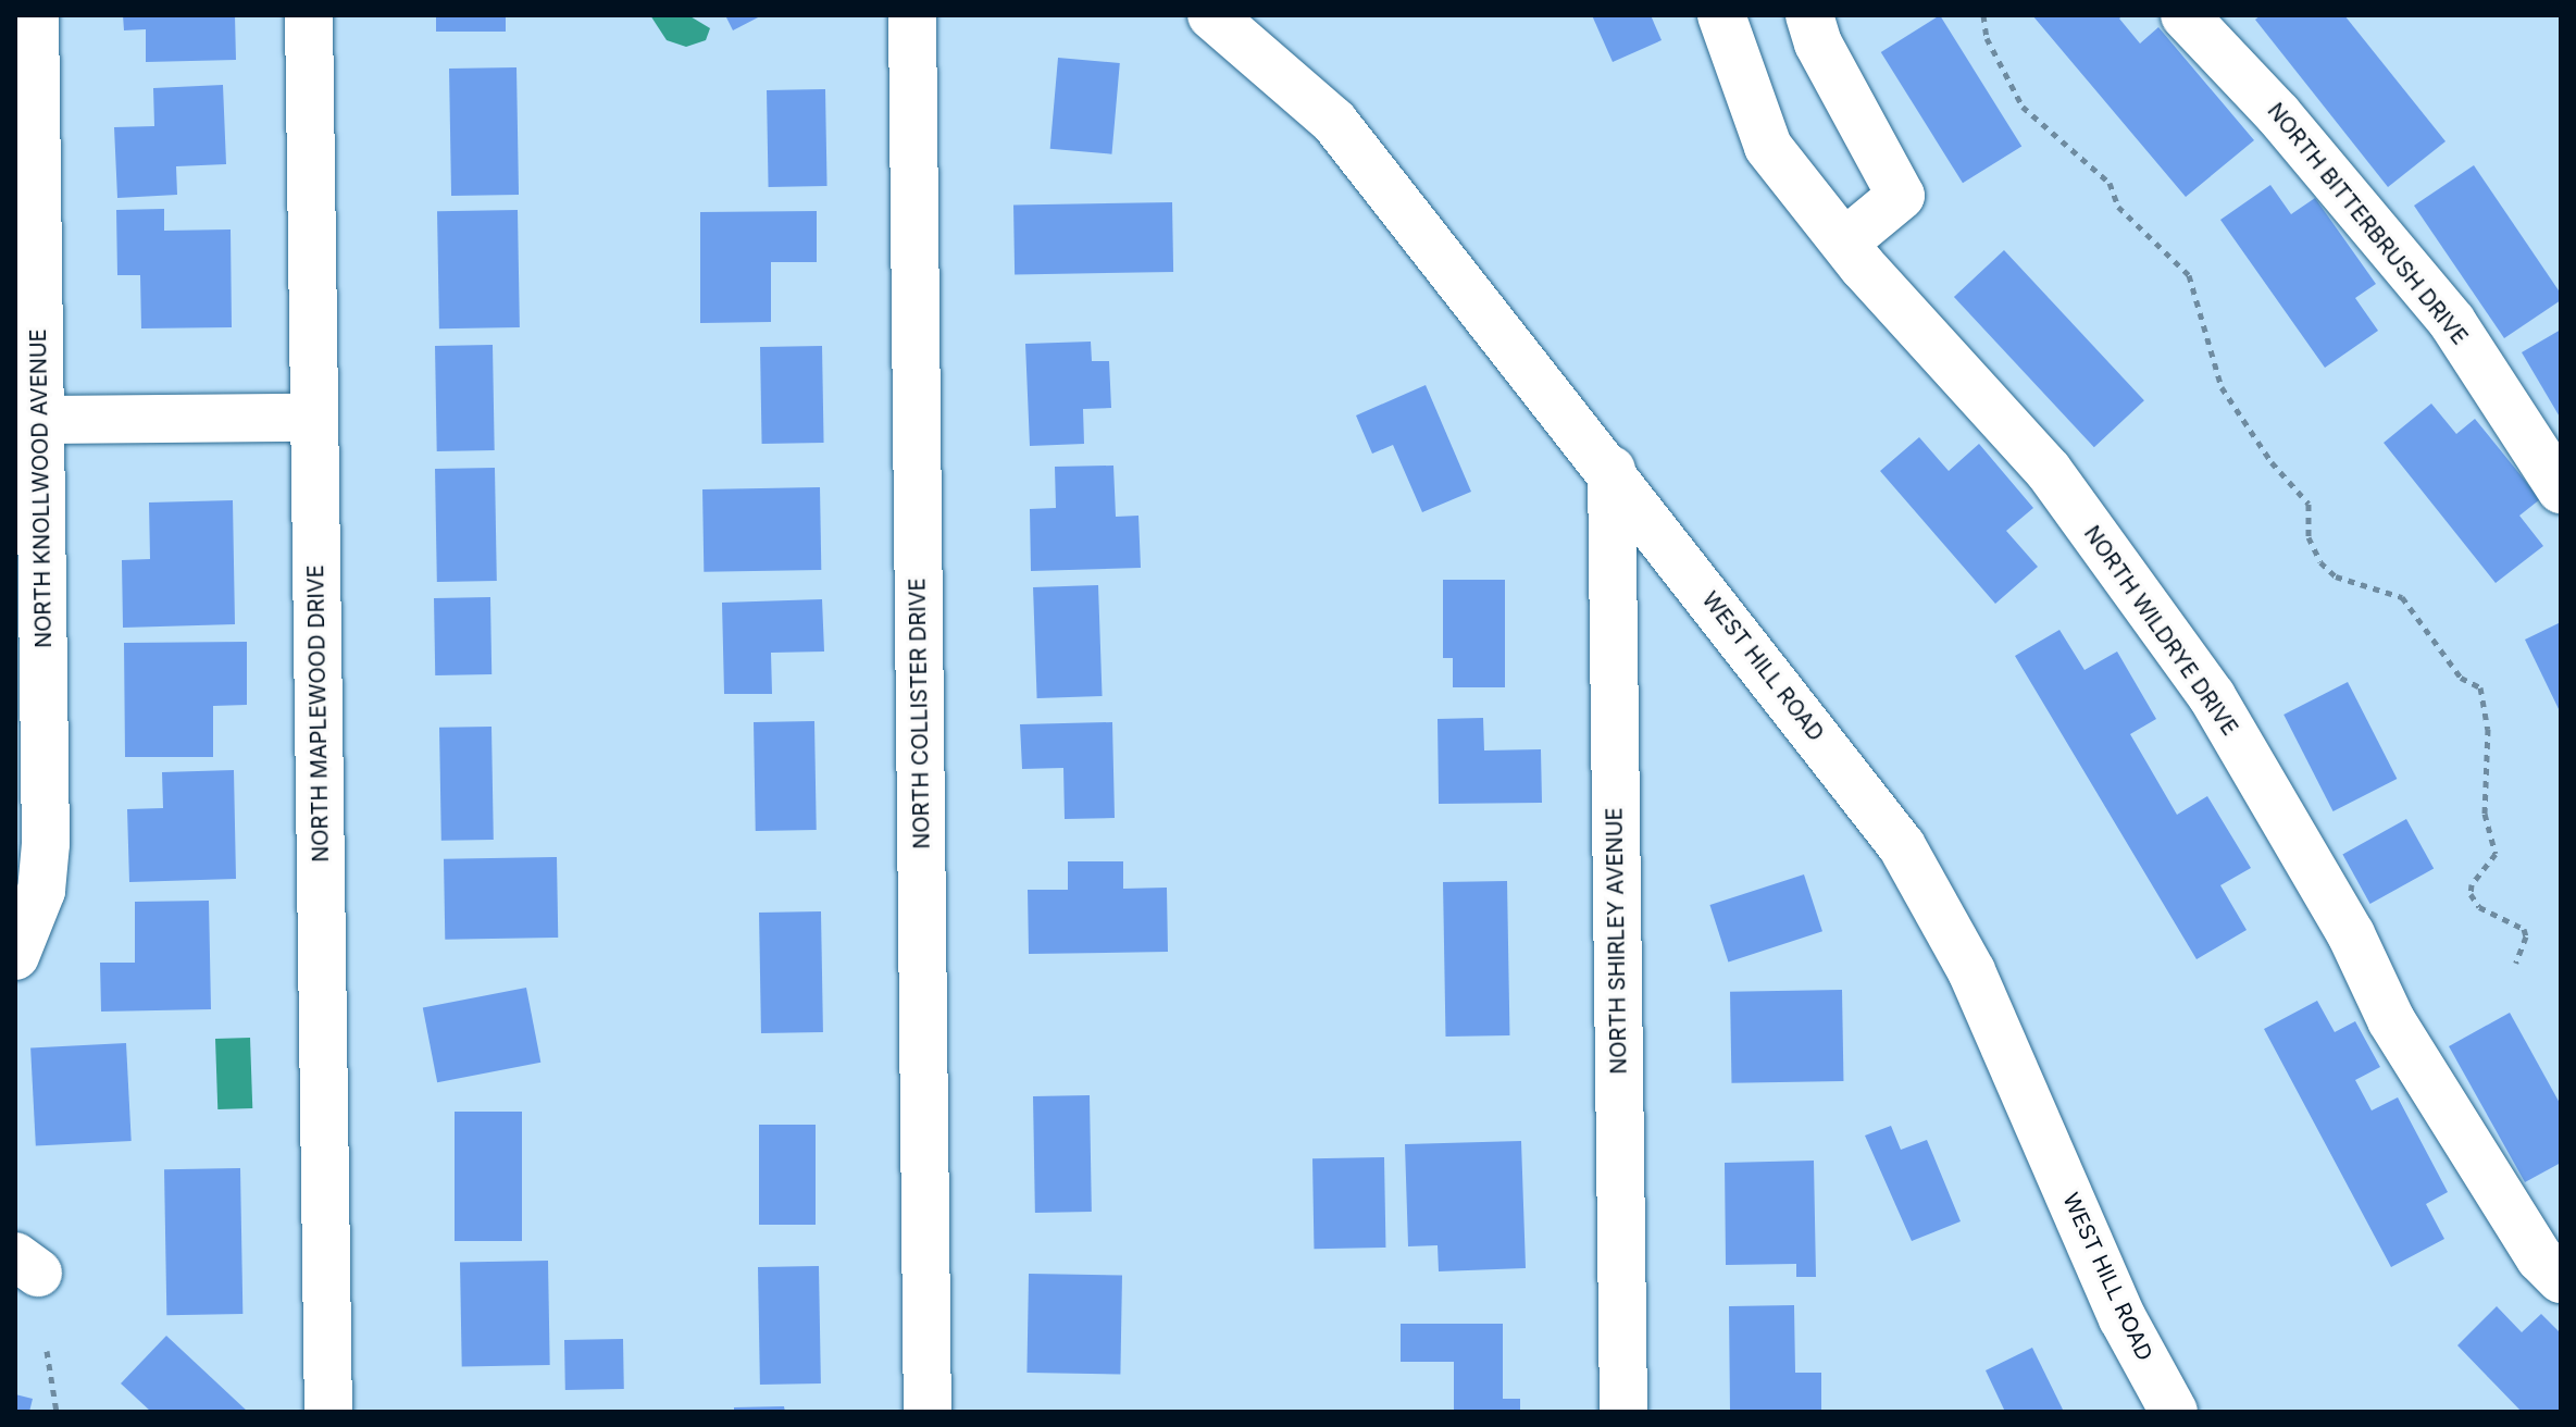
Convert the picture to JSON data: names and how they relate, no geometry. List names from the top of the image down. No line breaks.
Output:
{"streets":{"street":["NORTH BITTERBRUSH DRIVE","NORTH KNOLLWOOD AVENUE","NORTH WILDRYE DRIVE","WEST HILL ROAD","NORTH MAPLEWOOD DRIVE","NORTH COLLISTER DRIVE","NORTH SHIRLEY AVENUE"]},"crossings":[["WEST HILL ROAD","NORTH SHIRLEY AVENUE"]]}
